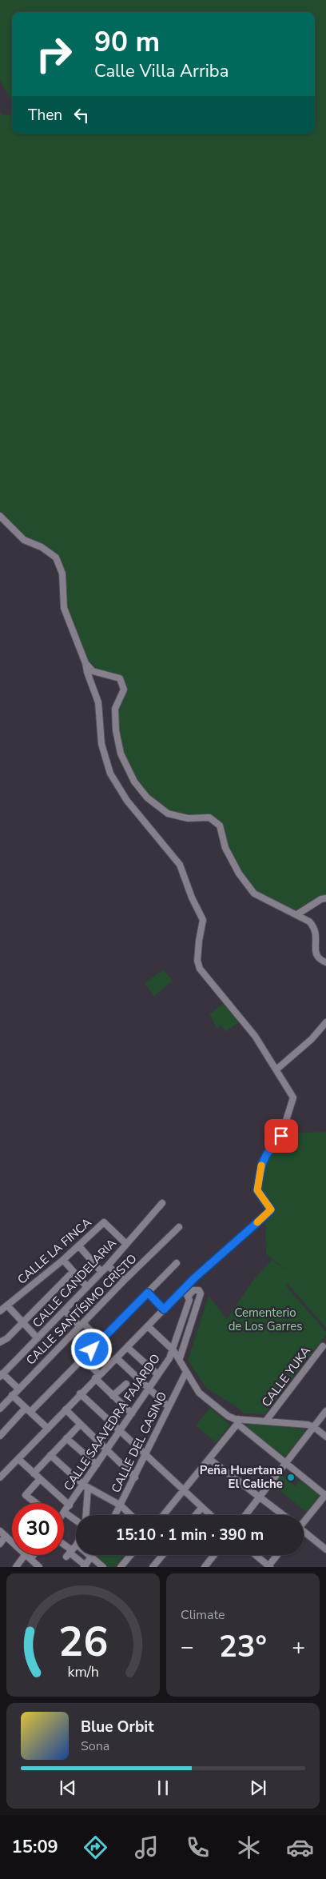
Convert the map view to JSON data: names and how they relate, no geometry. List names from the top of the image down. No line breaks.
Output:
{"streets":{"street":["CALLE LA FINCA","CALLE CANDELARIA","CALLE SANTÍSIMO CRISTO","CALLE YUKA","CALLE SAAVEDRA FAJARDO","CALLE DEL CASINO"]},"crossings":[["CALLE LA FINCA","CALLE CANDELARIA"]],"parks":["Cementerio de Los Garres"],"places":["Peña Huertana El Caliche"],"page":{"turn":["90 m","Calle Villa Arriba"],"then":"Then","limit":"30","trip":"15:10 · 1 min · 390 m","tile":"Climate","heat":["−","23°","+"],"song":["Blue Orbit","Sona"],"tabs":"15:09","gauge":["26","km/h"]}}
